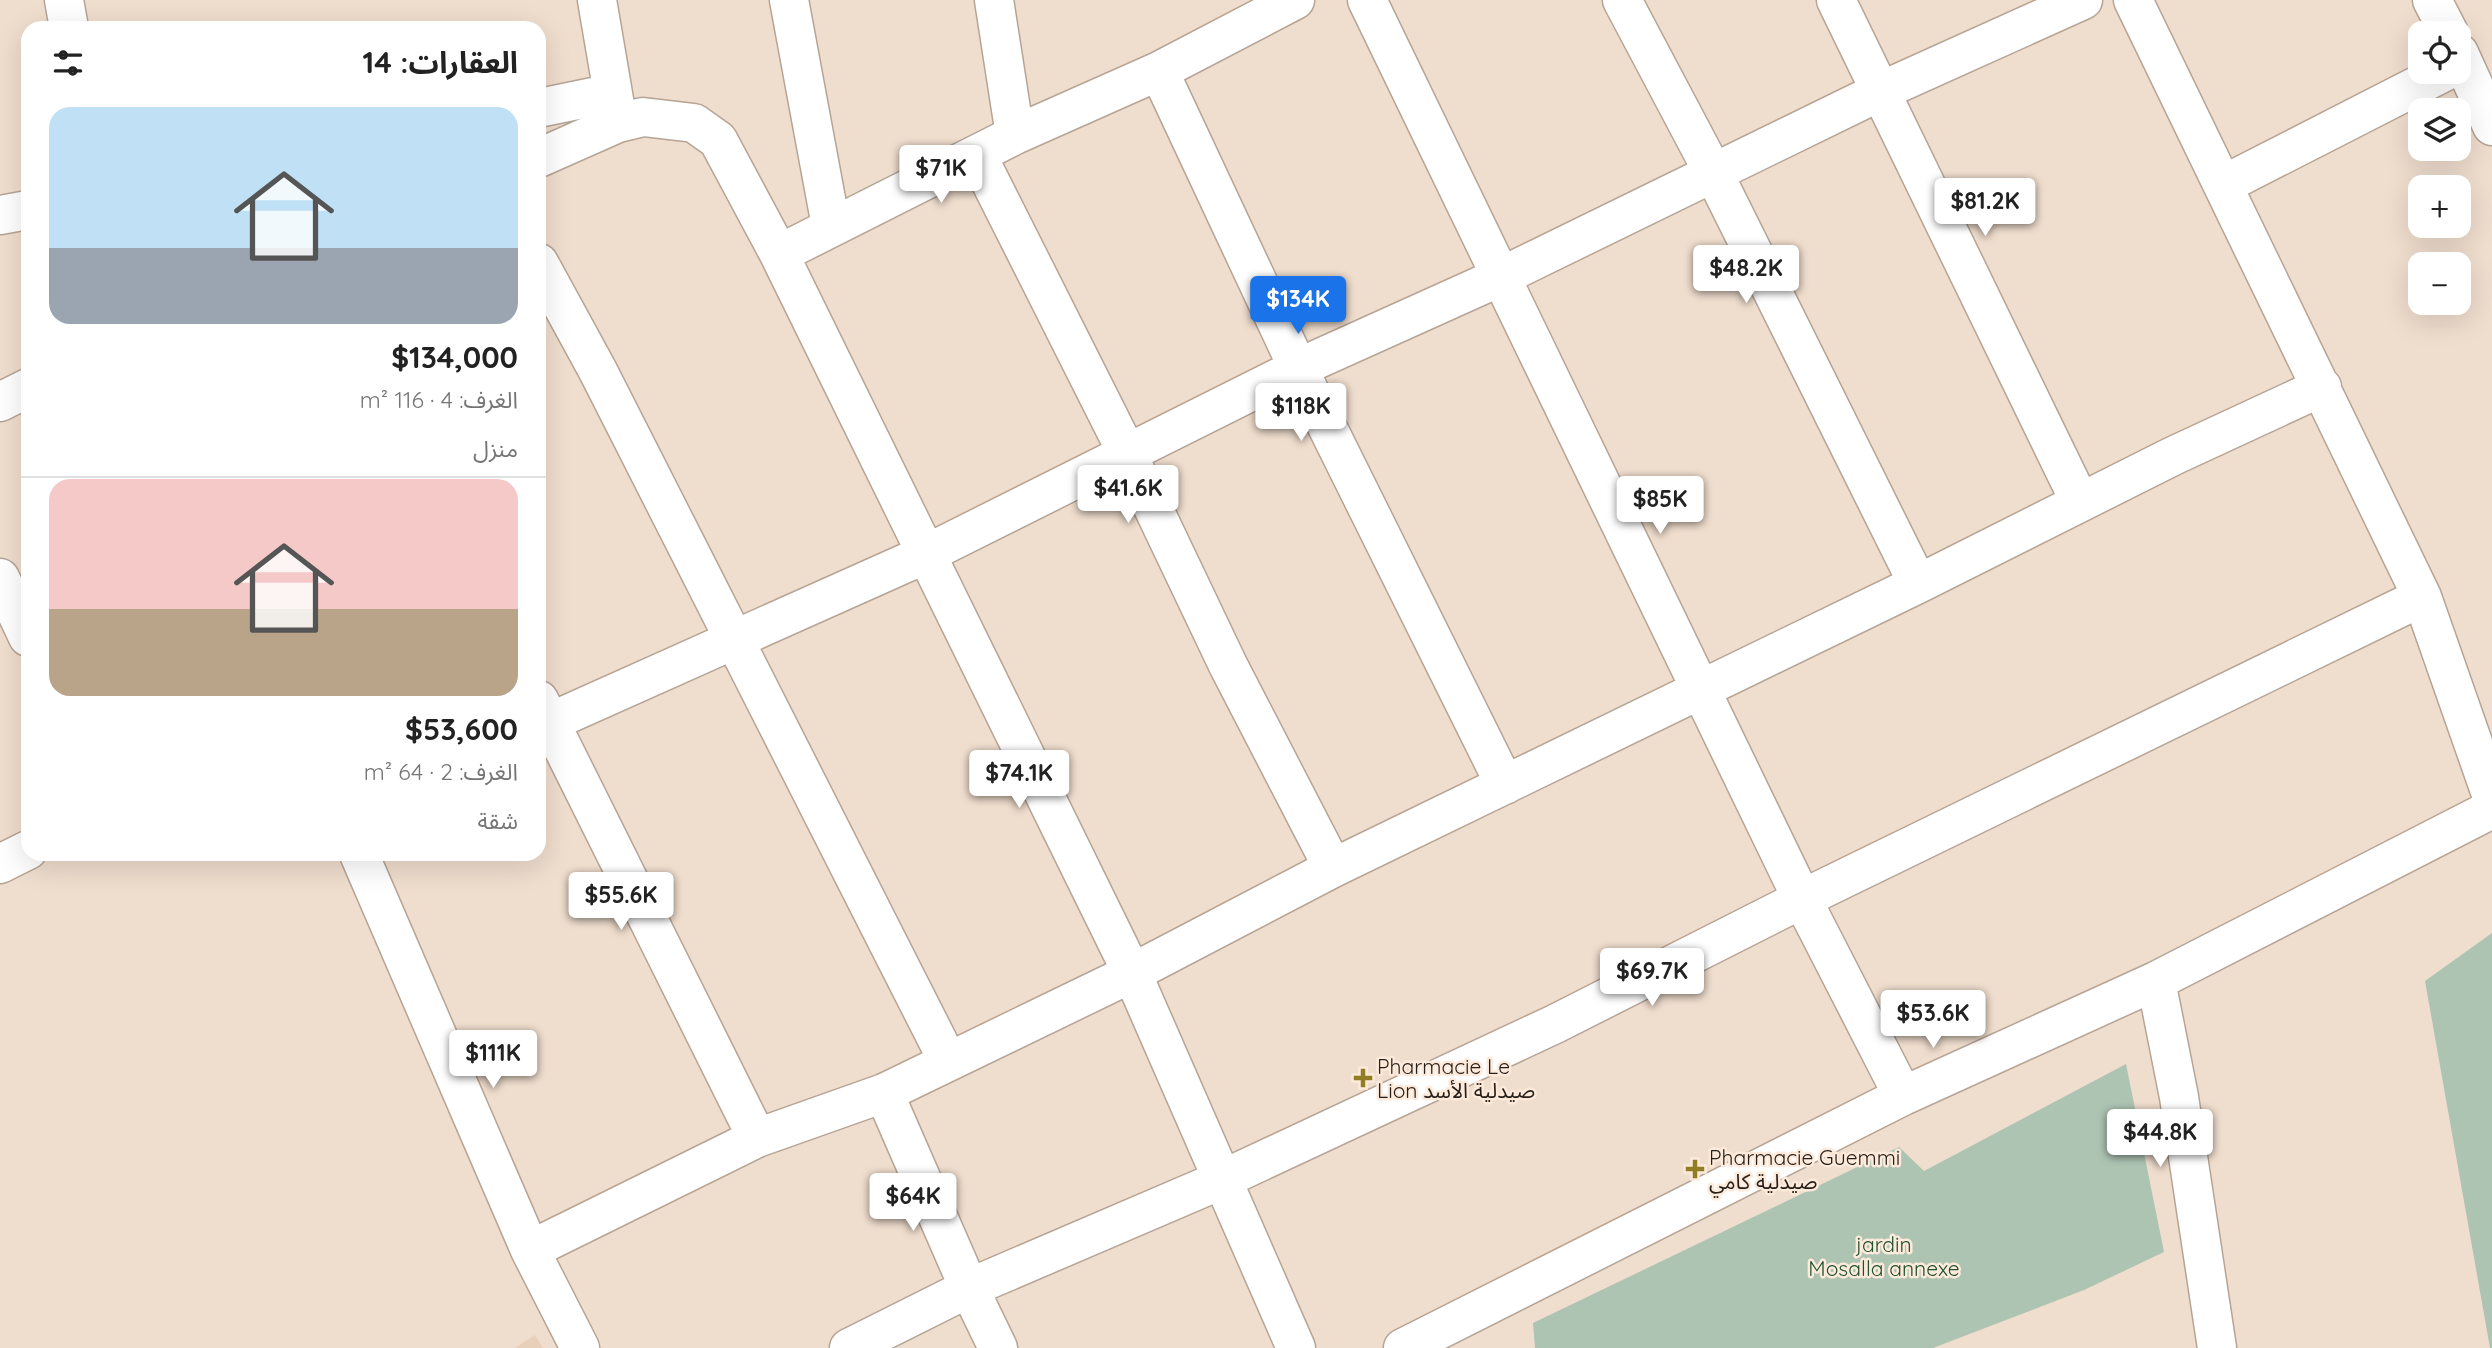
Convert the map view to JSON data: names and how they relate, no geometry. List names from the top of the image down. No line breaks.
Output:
{"parks":["jardin Mosalla annexe"],"places":{"health":["Pharmacie Le Lion صيدلية الأسد","Pharmacie Guemmi صيدلية كامي"]},"page":{"map_buttons":["+","−"],"heading":"العقارات: 14","list":[{"name":"$134,000","note":"الغرف: 4 · 116 m² · منزل"},{"name":"$53,600","note":"الغرف: 2 · 64 m² · شقة"}],"price":["$71K","$81.2K","$48.2K","$134K","$118K","$41.6K","$85K","$74.1K","$55.6K","$69.7K","$53.6K","$111K","$44.8K","$64K"]}}
